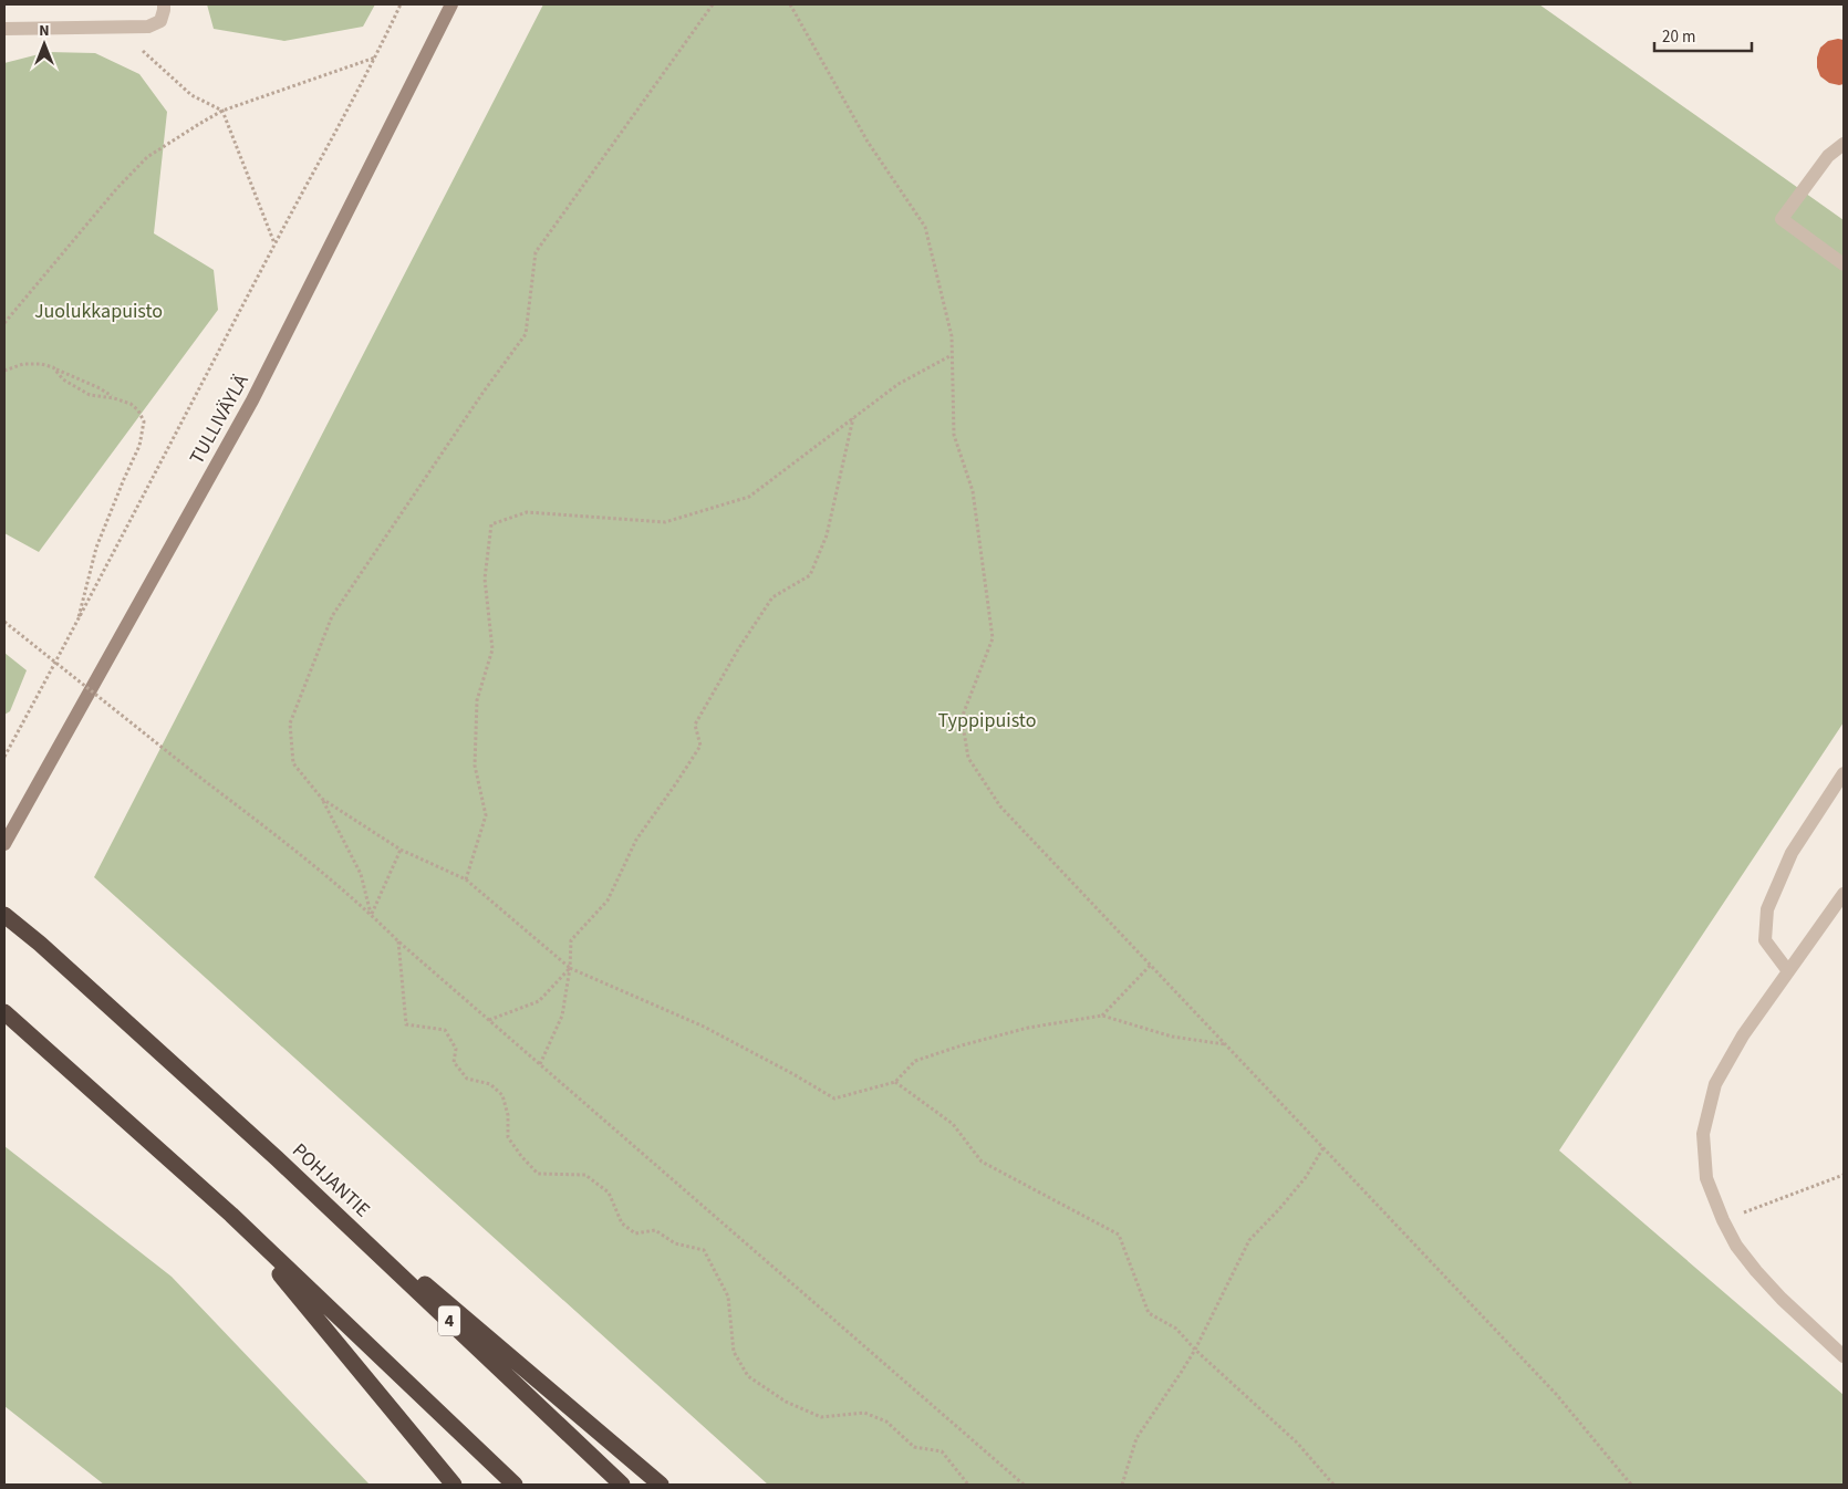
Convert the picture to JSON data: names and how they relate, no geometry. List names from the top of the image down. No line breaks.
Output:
{"streets":{"highway":["POHJANTIE","4"],"main road":["TULLIVÄYLÄ"]},"parks":["Juolukkapuisto","Typpipuisto"],"scale_bar":"20 m","north":"top"}
